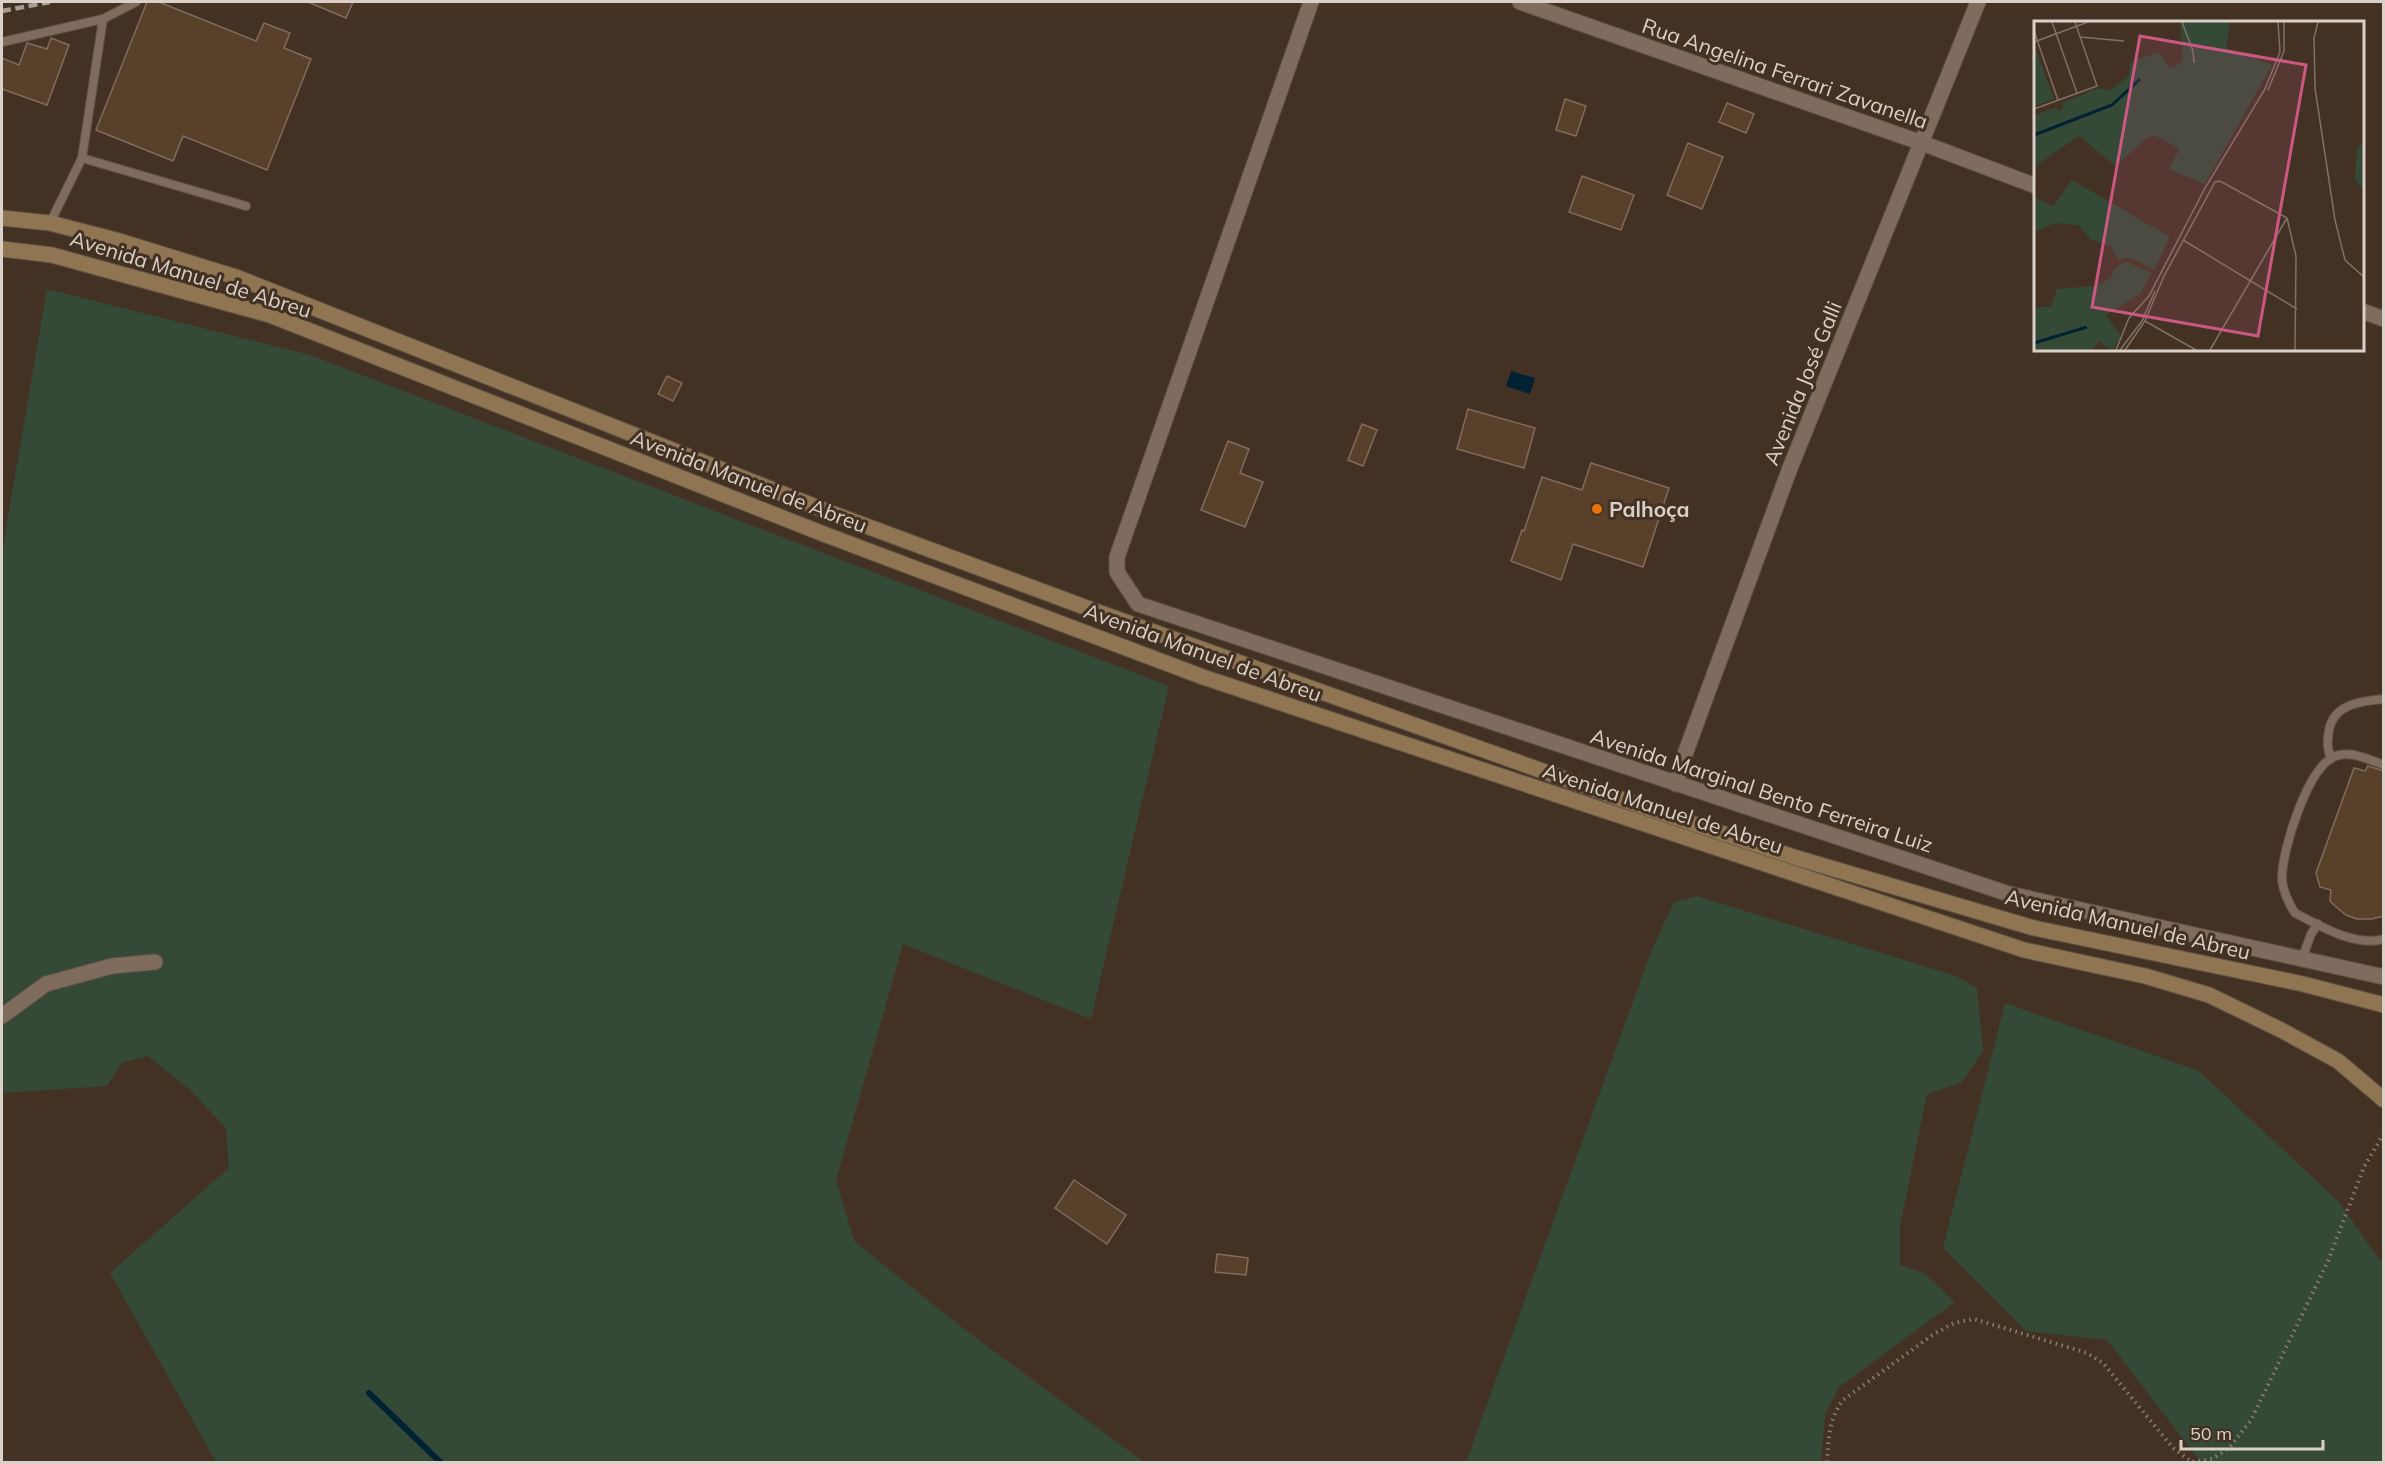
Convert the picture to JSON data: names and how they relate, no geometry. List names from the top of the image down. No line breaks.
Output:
{"streets":{"main road":["Avenida Manuel de Abreu"],"street":["Rua Angelina Ferrari Zavanella","Avenida José Galli","Avenida Marginal Bento Ferreira Luiz"]},"crossings":[["Rua Angelina Ferrari Zavanella","Avenida José Galli"],["Avenida José Galli","Avenida Marginal Bento Ferreira Luiz"]],"places":["Palhoça"],"scale_bar":"50 m"}
